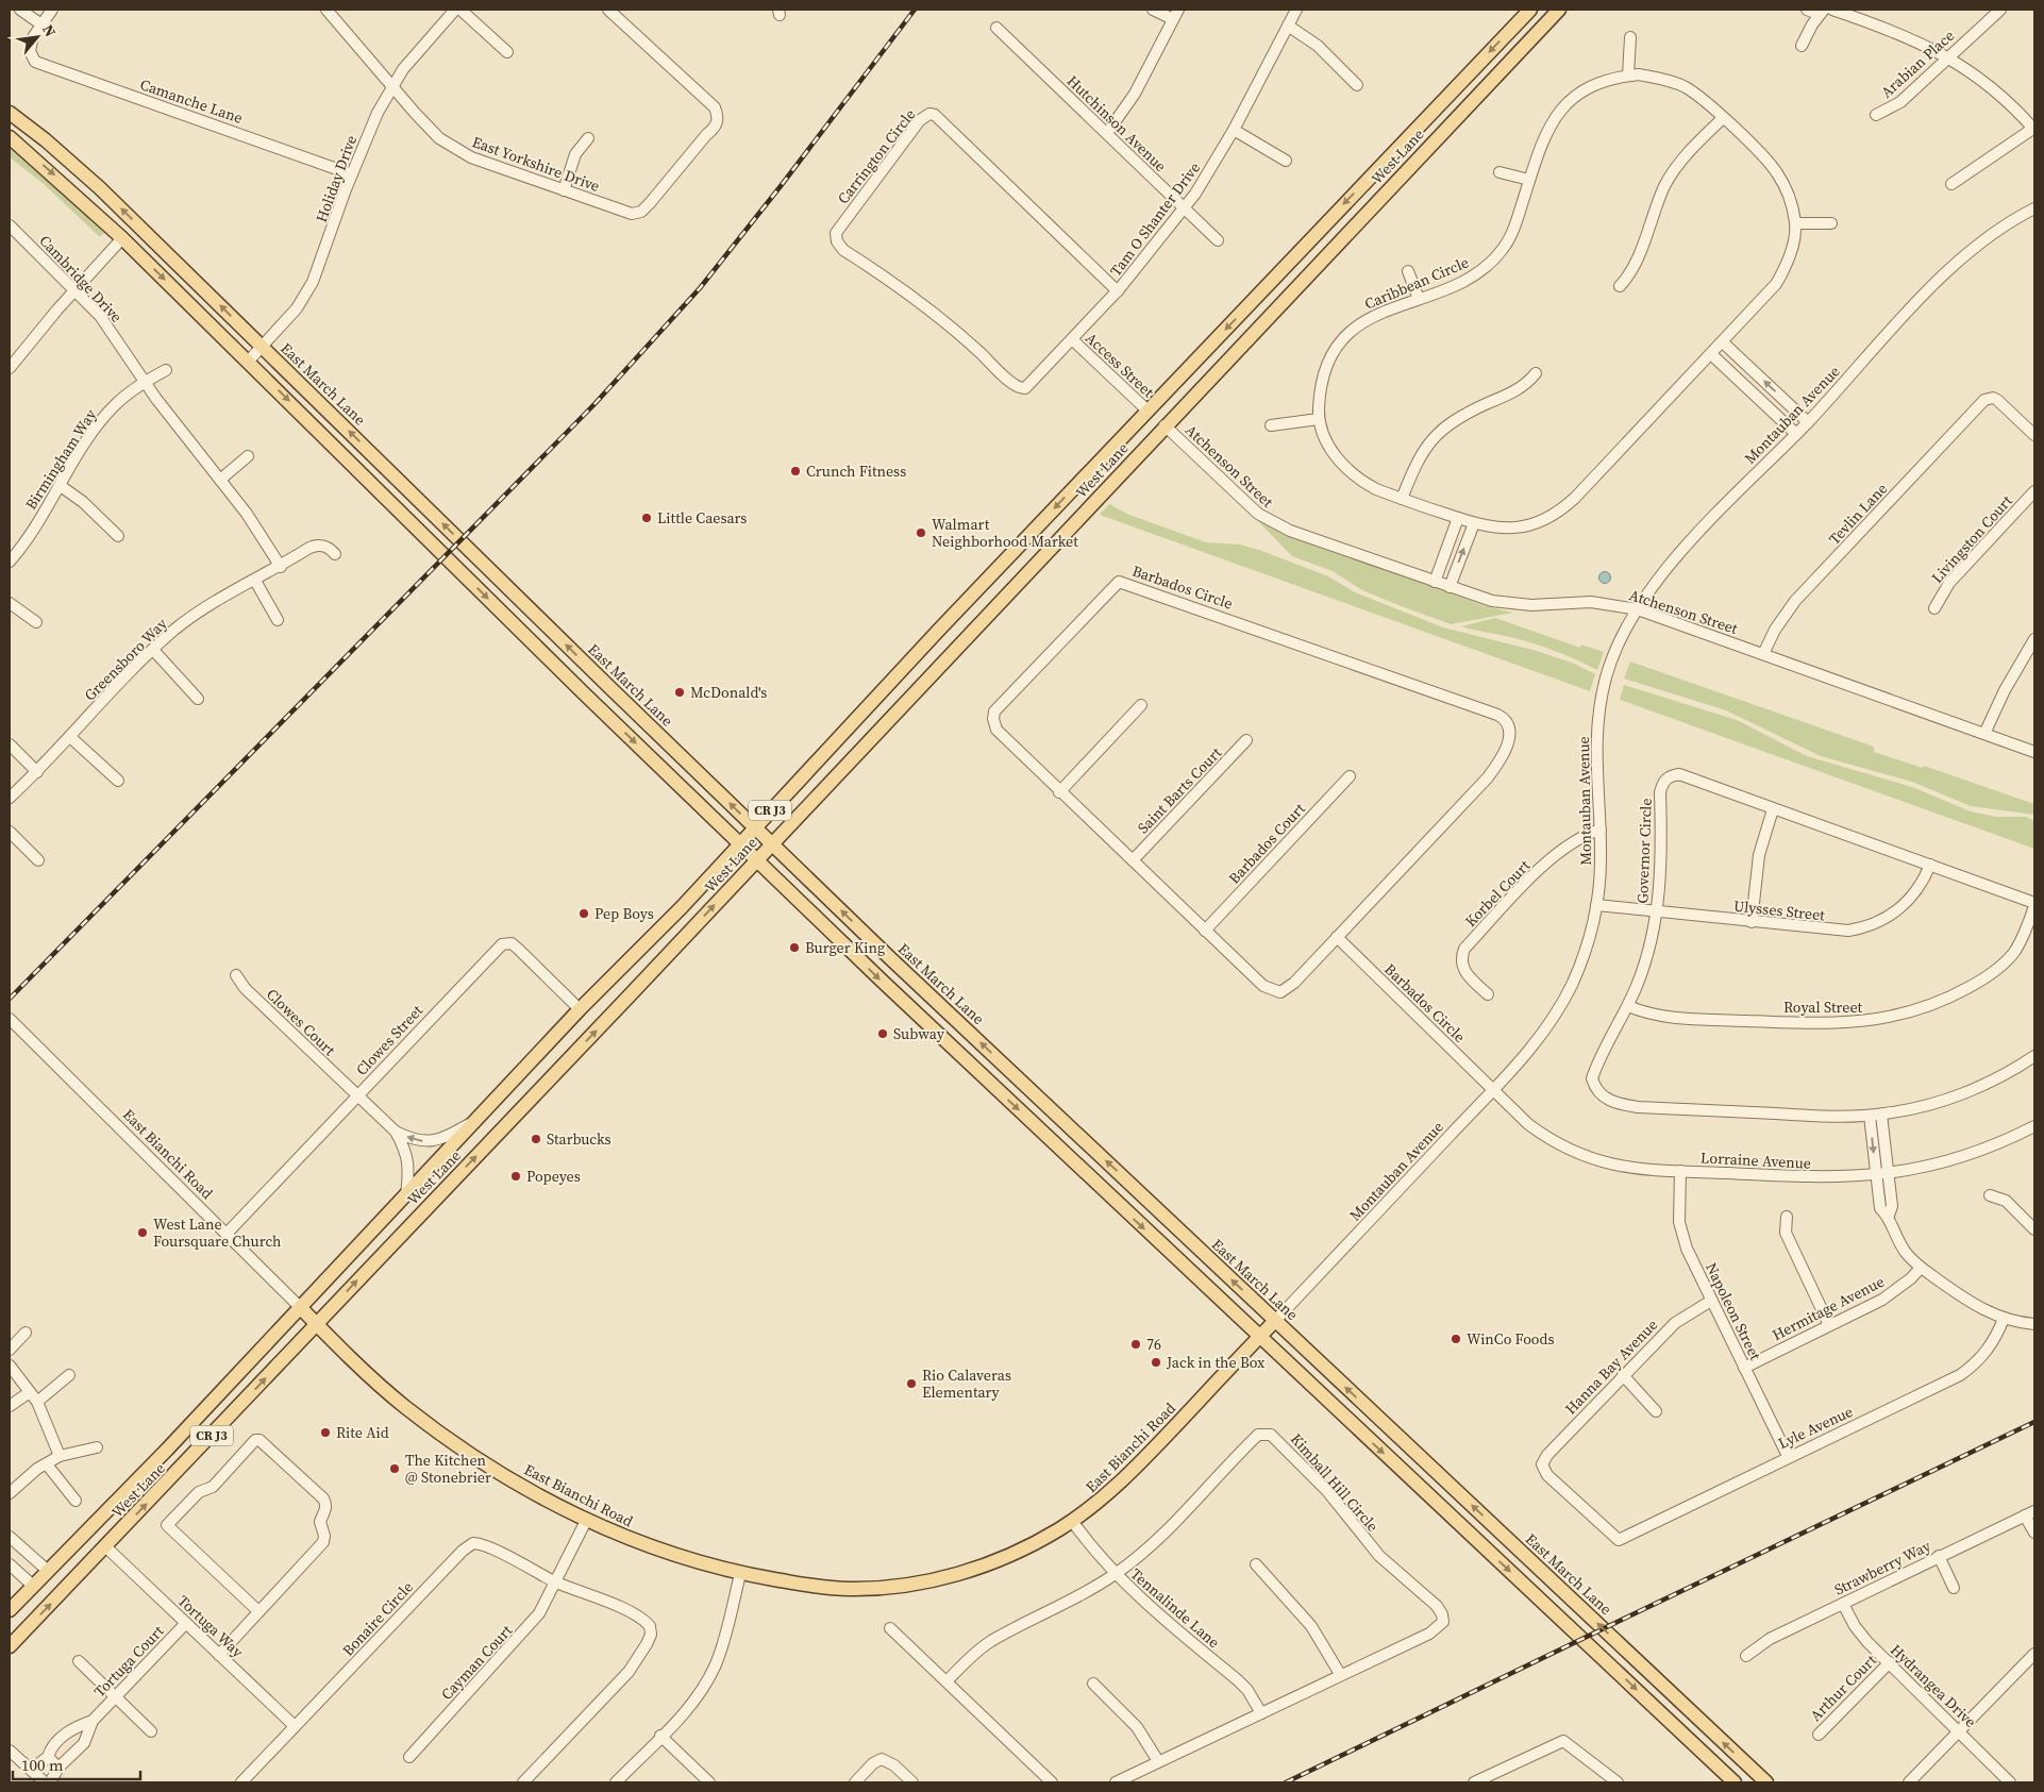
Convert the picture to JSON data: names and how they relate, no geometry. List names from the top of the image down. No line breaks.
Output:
{"streets":{"main road":["West Lane","East March Lane","CR J3","East Bianchi Road"],"street":["Arabian Place","Camanche Lane","Hutchinson Avenue","Carrington Circle","East Yorkshire Drive","Holiday Drive","Tam O Shanter Drive","Cambridge Drive","Caribbean Circle","Access Street","Montauban Avenue","Birmingham Way","Atchenson Street","Tevlin Lane","Livingston Court","Barbados Circle","Greensboro Way","Saint Barts Court","Barbados Court","Governor Circle","Korbel Court","Ulysses Street","Royal Street","Clowes Court","Clowes Street","Lorraine Avenue","Hermitage Avenue","Napoleon Street","Hanna Bay Avenue","Lyle Avenue","Kimball Hill Circle","Strawberry Way","Tennalinde Lane","Bonaire Circle","Tortuga Way","Tortuga Court","Cayman Court","Hydrangea Drive","Arthur Court"]},"crossings":[["Camanche Lane","Holiday Drive"],["Hutchinson Avenue","Tam O Shanter Drive"],["Carrington Circle","Tam O Shanter Drive"],["West Lane","Access Street"],["West Lane","East March Lane"],["West Lane","Atchenson Street"],["West Lane","Clowes Court"],["West Lane","Clowes Street"],["West Lane","East Bianchi Road"],["West Lane","Tortuga Way"],["East Yorkshire Drive","Holiday Drive"],["Holiday Drive","East March Lane"],["Tam O Shanter Drive","Access Street"],["Cambridge Drive","Birmingham Way"],["Cambridge Drive","Greensboro Way"],["East March Lane","Montauban Avenue"],["East March Lane","East Bianchi Road"],["Montauban Avenue","Atchenson Street"],["Montauban Avenue","Barbados Circle"],["Montauban Avenue","Korbel Court"],["Montauban Avenue","Ulysses Street"],["Montauban Avenue","East Bianchi Road"],["Montauban Avenue","Lorraine Avenue"],["Atchenson Street","Tevlin Lane"],["Barbados Circle","Saint Barts Court"],["Barbados Circle","Barbados Court"],["Barbados Circle","Lorraine Avenue"],["Governor Circle","Ulysses Street"],["Governor Circle","Royal Street"],["Clowes Court","Clowes Street"],["Clowes Street","East Bianchi Road"],["East Bianchi Road","Tennalinde Lane"],["Lorraine Avenue","Napoleon Street"],["Hermitage Avenue","Napoleon Street"],["Napoleon Street","Hanna Bay Avenue"],["Napoleon Street","Lyle Avenue"],["Hanna Bay Avenue","Lyle Avenue"],["Kimball Hill Circle","Tennalinde Lane"],["Strawberry Way","Hydrangea Drive"],["Bonaire Circle","Tortuga Way"],["Bonaire Circle","Cayman Court"],["Tortuga Way","Tortuga Court"],["Hydrangea Drive","Arthur Court"]],"places":["Crunch Fitness","Little Caesars","Walmart Neighborhood Market","McDonald's","Pep Boys","Burger King","Subway","Starbucks","Popeyes","West Lane Foursquare Church","WinCo Foods","76","Jack in the Box","Rio Calaveras Elementary","Rite Aid","The Kitchen @ Stonebrier"],"scale_bar":"100 m","north":"top right"}
